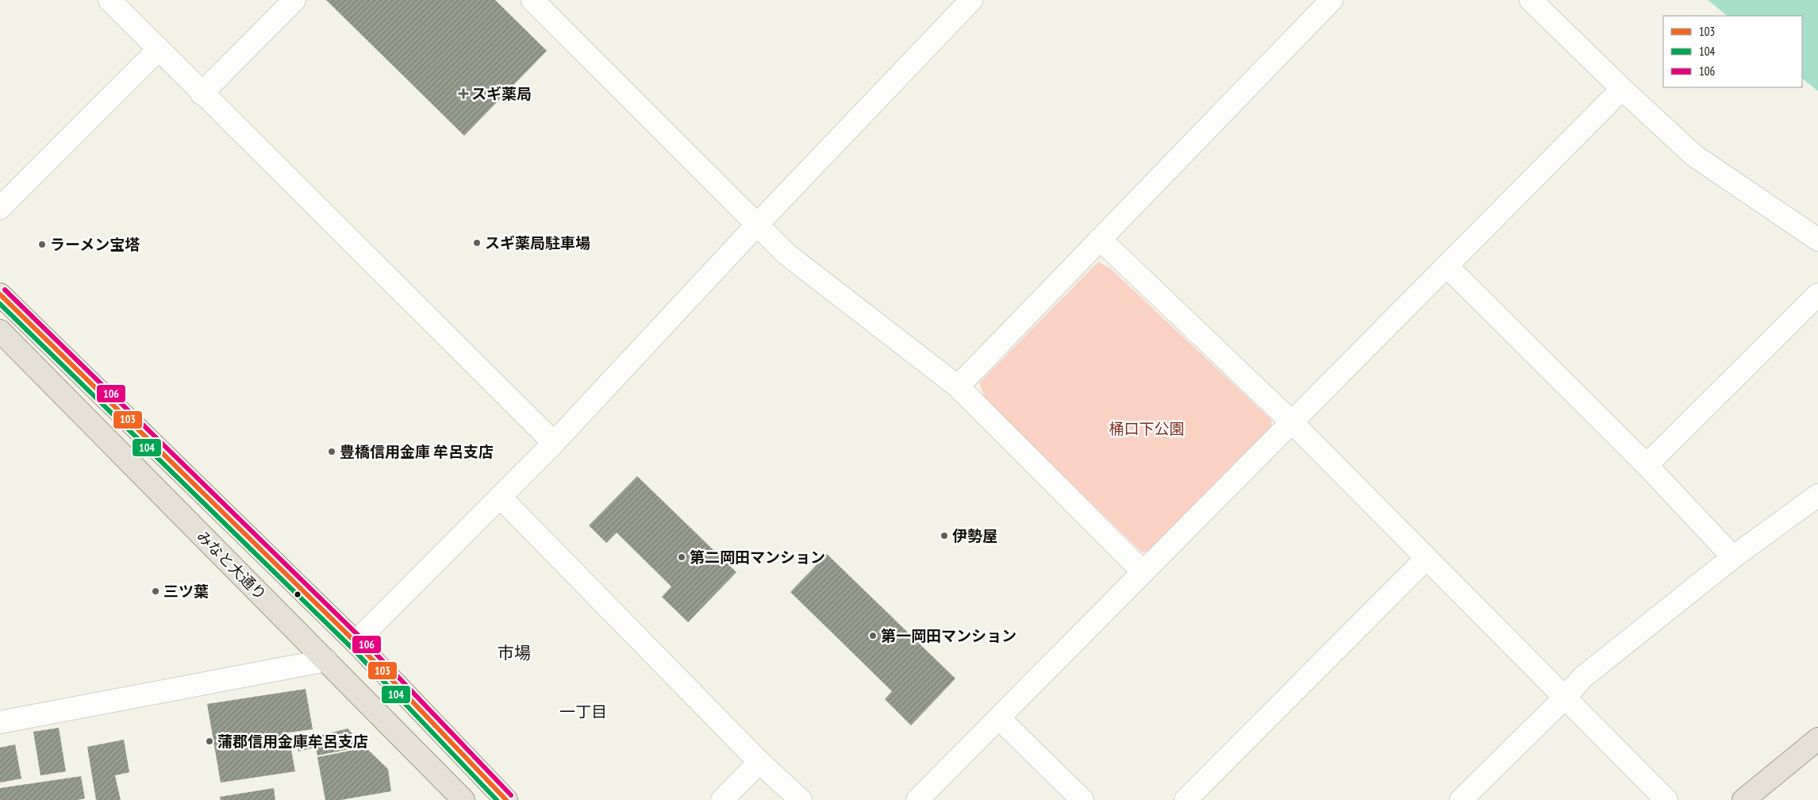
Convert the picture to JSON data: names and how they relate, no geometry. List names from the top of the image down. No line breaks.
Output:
{"streets":{"main road":["みなと大通り"]},"districts":["市場","一丁目"],"parks":["桶口下公園"],"places":{"health":["スギ薬局"],"other":["スギ薬局駐車場","ラーメン宝塔","豊橋信用金庫 牟呂支店","伊勢屋","第二岡田マンション","三ツ葉","第一岡田マンション","蒲郡信用金庫牟呂支店"]},"lines":["transit line 106","transit line 103","transit line 104"],"legend":["103","104","106"]}
